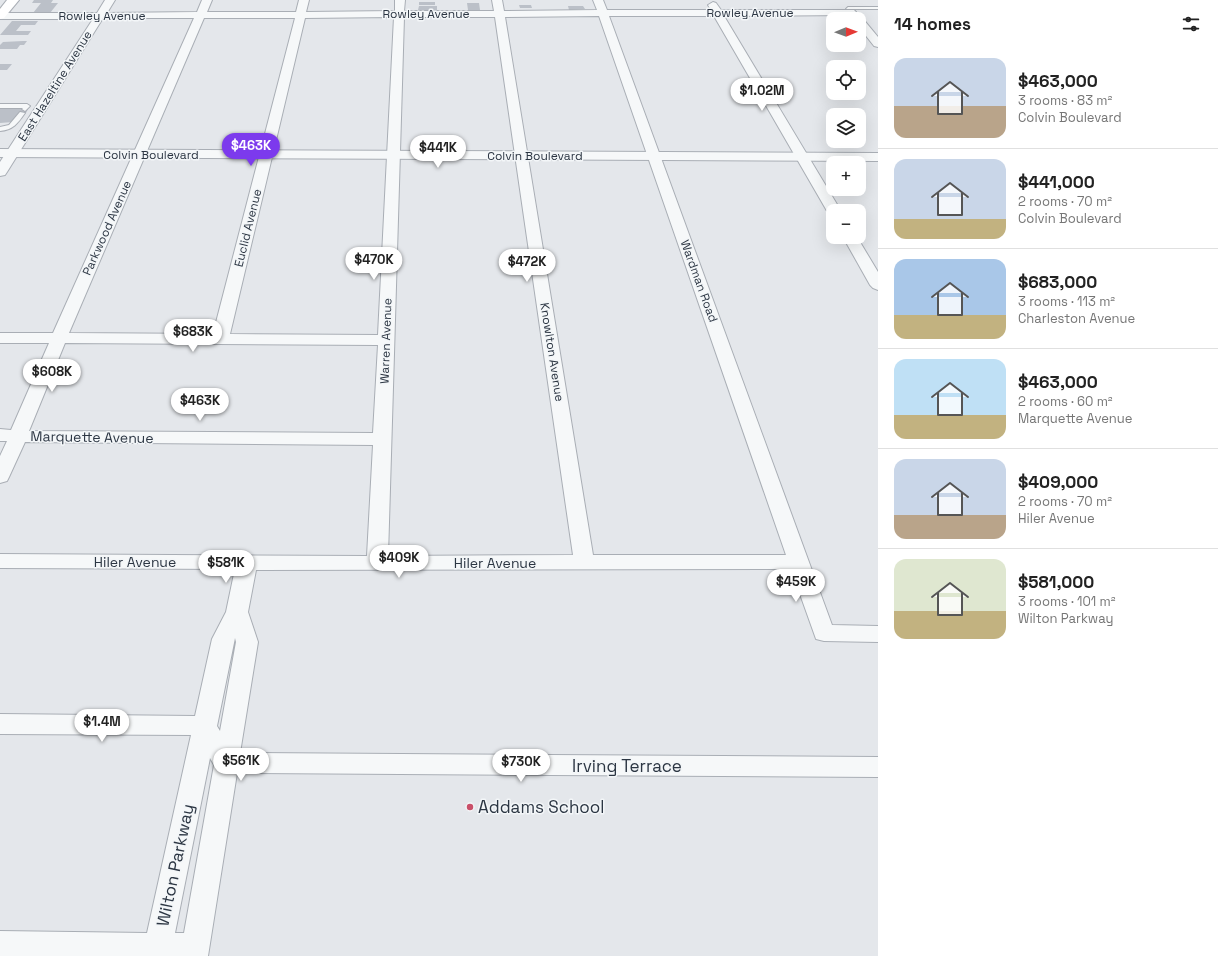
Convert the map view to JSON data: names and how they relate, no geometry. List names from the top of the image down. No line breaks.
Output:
{"streets":{"street":["Rowley Avenue","East Hazeltine Avenue","Colvin Boulevard","Parkwood Avenue","Euclid Avenue","Wardman Road","Warren Avenue","Knowlton Avenue","Marquette Avenue","Hiler Avenue","Irving Terrace","Wilton Parkway"]},"crossings":[["Rowley Avenue","East Hazeltine Avenue"],["Rowley Avenue","Parkwood Avenue"],["Rowley Avenue","Euclid Avenue"],["Rowley Avenue","Wardman Road"],["Rowley Avenue","Warren Avenue"],["Rowley Avenue","Knowlton Avenue"],["East Hazeltine Avenue","Colvin Boulevard"],["Colvin Boulevard","Parkwood Avenue"],["Colvin Boulevard","Euclid Avenue"],["Colvin Boulevard","Wardman Road"],["Colvin Boulevard","Warren Avenue"],["Colvin Boulevard","Knowlton Avenue"],["Parkwood Avenue","Marquette Avenue"],["Wardman Road","Hiler Avenue"],["Warren Avenue","Marquette Avenue"],["Warren Avenue","Hiler Avenue"],["Knowlton Avenue","Hiler Avenue"],["Hiler Avenue","Wilton Parkway"],["Irving Terrace","Wilton Parkway"]],"places":["Addams School"],"north":"right","page":{"heading":"14 homes","map_buttons":["+","−"],"list":[{"name":"$463,000","note":"3 rooms · 83 m² · Colvin Boulevard"},{"name":"$441,000","note":"2 rooms · 70 m² · Colvin Boulevard"},{"name":"$683,000","note":"3 rooms · 113 m² · Charleston Avenue"},{"name":"$463,000","note":"2 rooms · 60 m² · Marquette Avenue"},{"name":"$409,000","note":"2 rooms · 70 m² · Hiler Avenue"},{"name":"$581,000","note":"3 rooms · 101 m² · Wilton Parkway"}],"price":["$1.02M","$463K","$441K","$470K","$472K","$683K","$608K","$463K","$409K","$581K","$459K","$1.4M","$561K","$730K"]}}
